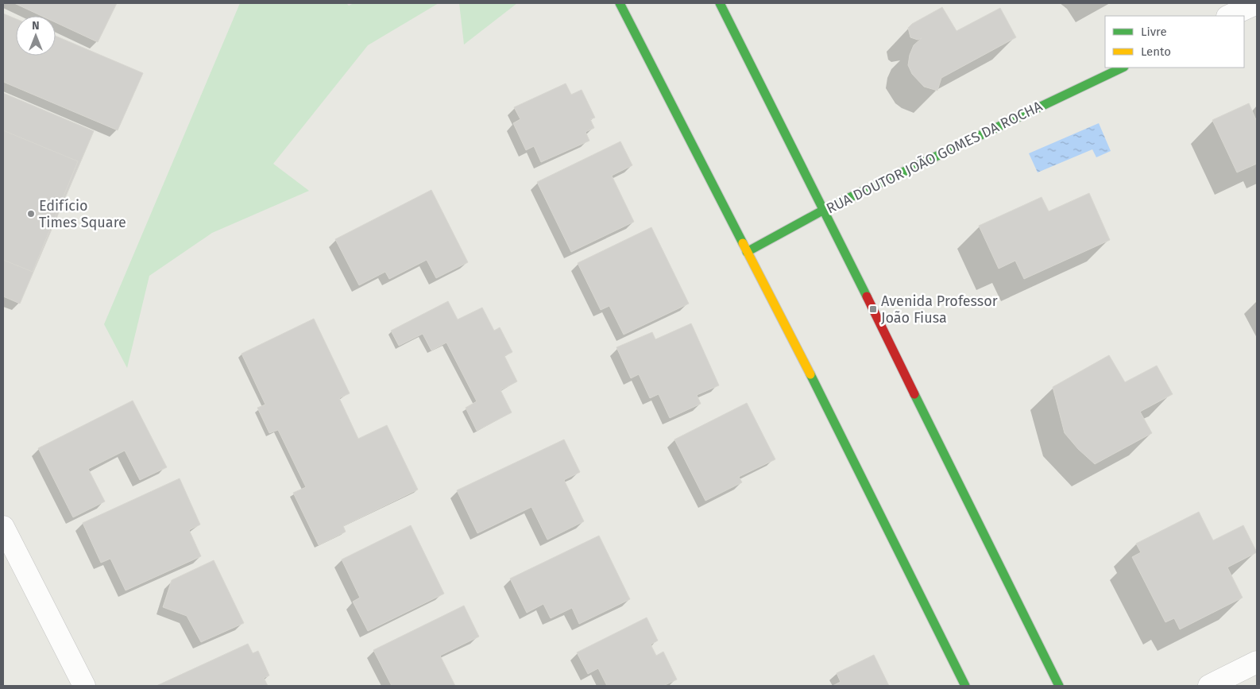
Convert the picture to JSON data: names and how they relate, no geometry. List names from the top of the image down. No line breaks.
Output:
{"streets":{"main road":["RUA DOUTOR JOÃO GOMES DA ROCHA"]},"places":{"other":["Edifício Times Square"],"transit":["Avenida Professor João Fiusa"]},"legend":["Livre","Lento"],"north":"top"}
